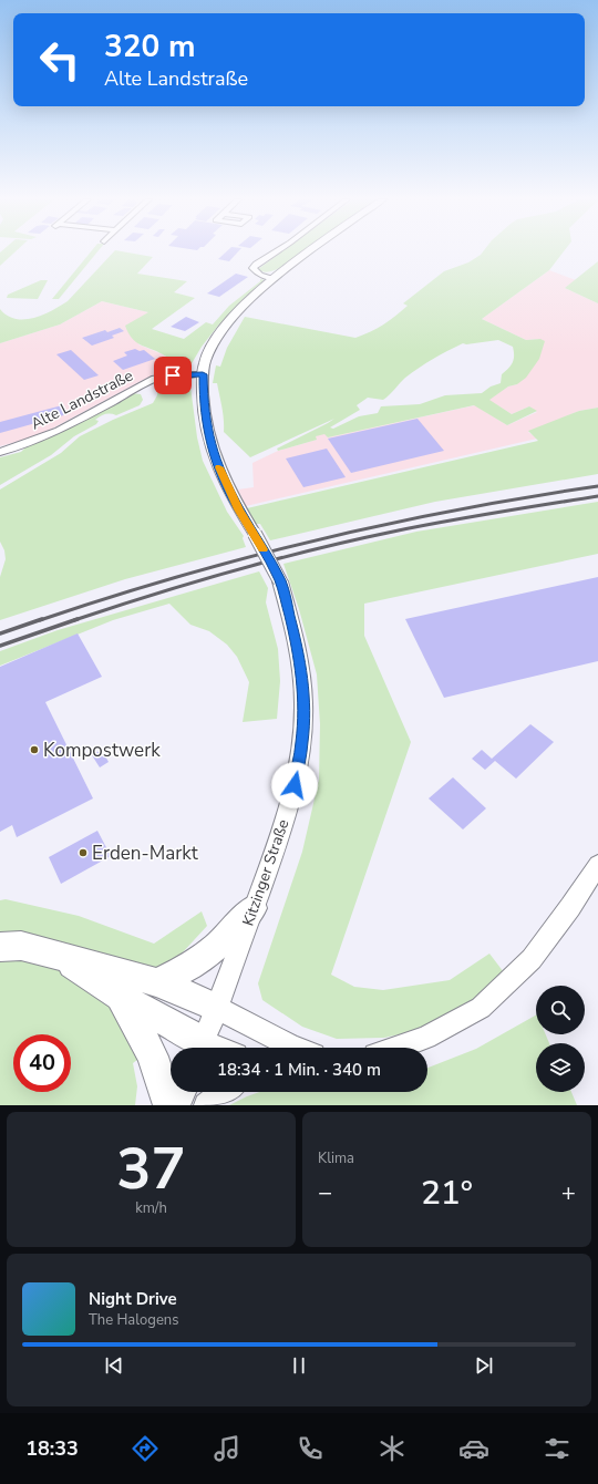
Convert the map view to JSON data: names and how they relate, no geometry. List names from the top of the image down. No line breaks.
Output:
{"streets":{"street":["Alte Landstraße","Kitzinger Straße"]},"crossings":[["Alte Landstraße","Kitzinger Straße"]],"places":["Kompostwerk","Erden-Markt"],"page":{"turn":["320 m","Alte Landstraße"],"limit":"40","trip":"18:34 · 1 Min. · 340 m","tile":[["37","km/h"],"Klima"],"heat":["−","21°","+"],"song":["Night Drive","The Halogens"],"tabs":"18:33"}}
